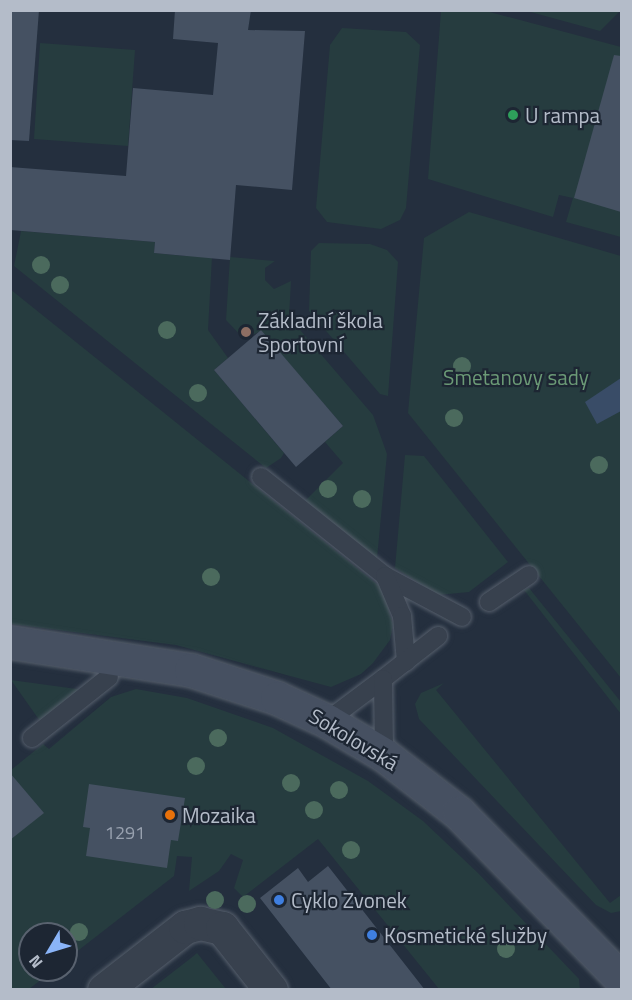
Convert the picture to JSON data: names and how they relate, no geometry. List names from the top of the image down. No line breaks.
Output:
{"streets":{"main road":["Sokolovská"]},"parks":["Smetanovy sady"],"places":["U rampa","Základní škola Sportovní","Mozaika","Cyklo Zvonek","Kosmetické služby"],"house_numbers":["1291"],"north":"bottom left"}
